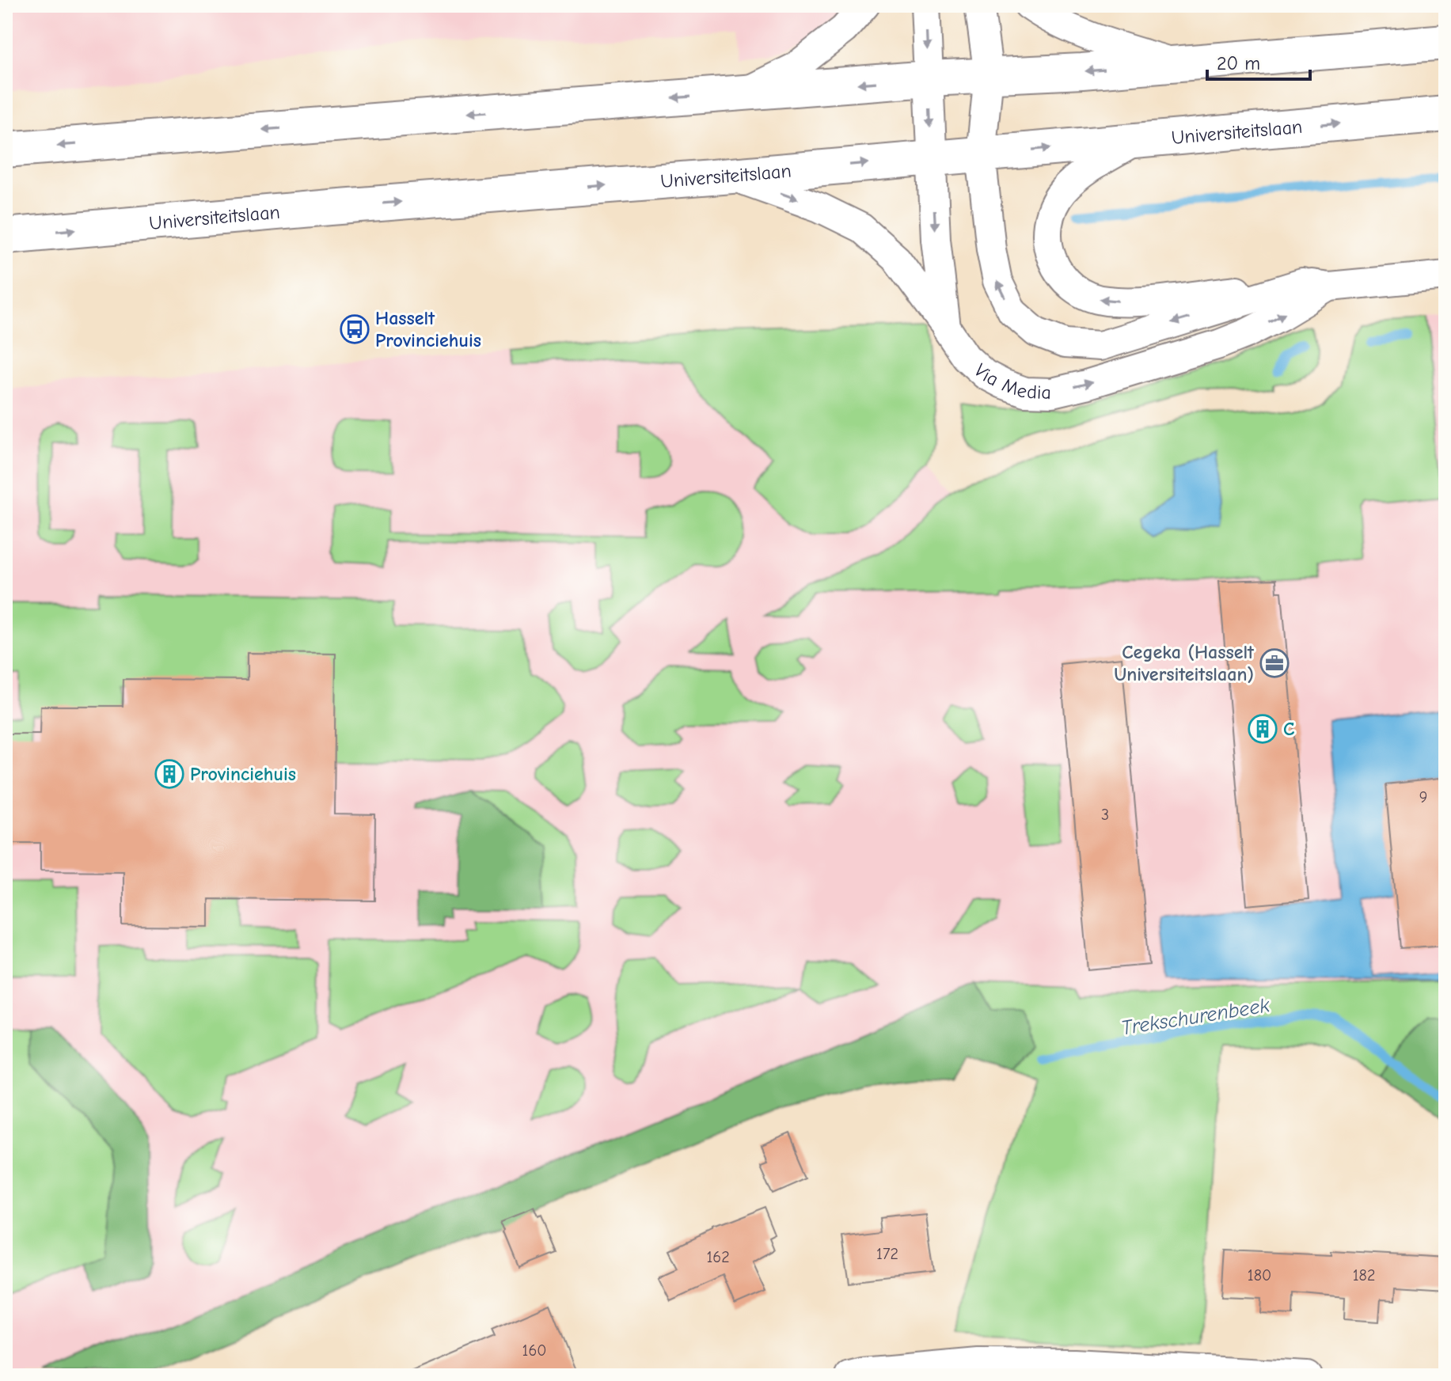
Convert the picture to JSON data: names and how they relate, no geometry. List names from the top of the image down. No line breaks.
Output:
{"streets":{"highway":["Universiteitslaan"],"street":["Via Media"]},"crossings":[["Universiteitslaan","Via Media"]],"water":["Trekschurenbeek"],"places":{"bus stop":["Hasselt Provinciehuis"],"office":["Cegeka (Hasselt Universiteitslaan)"],"building":["C","Provinciehuis"]},"house_numbers":["9","3","172","162","180","182","160"],"scale_bar":"20 m"}
